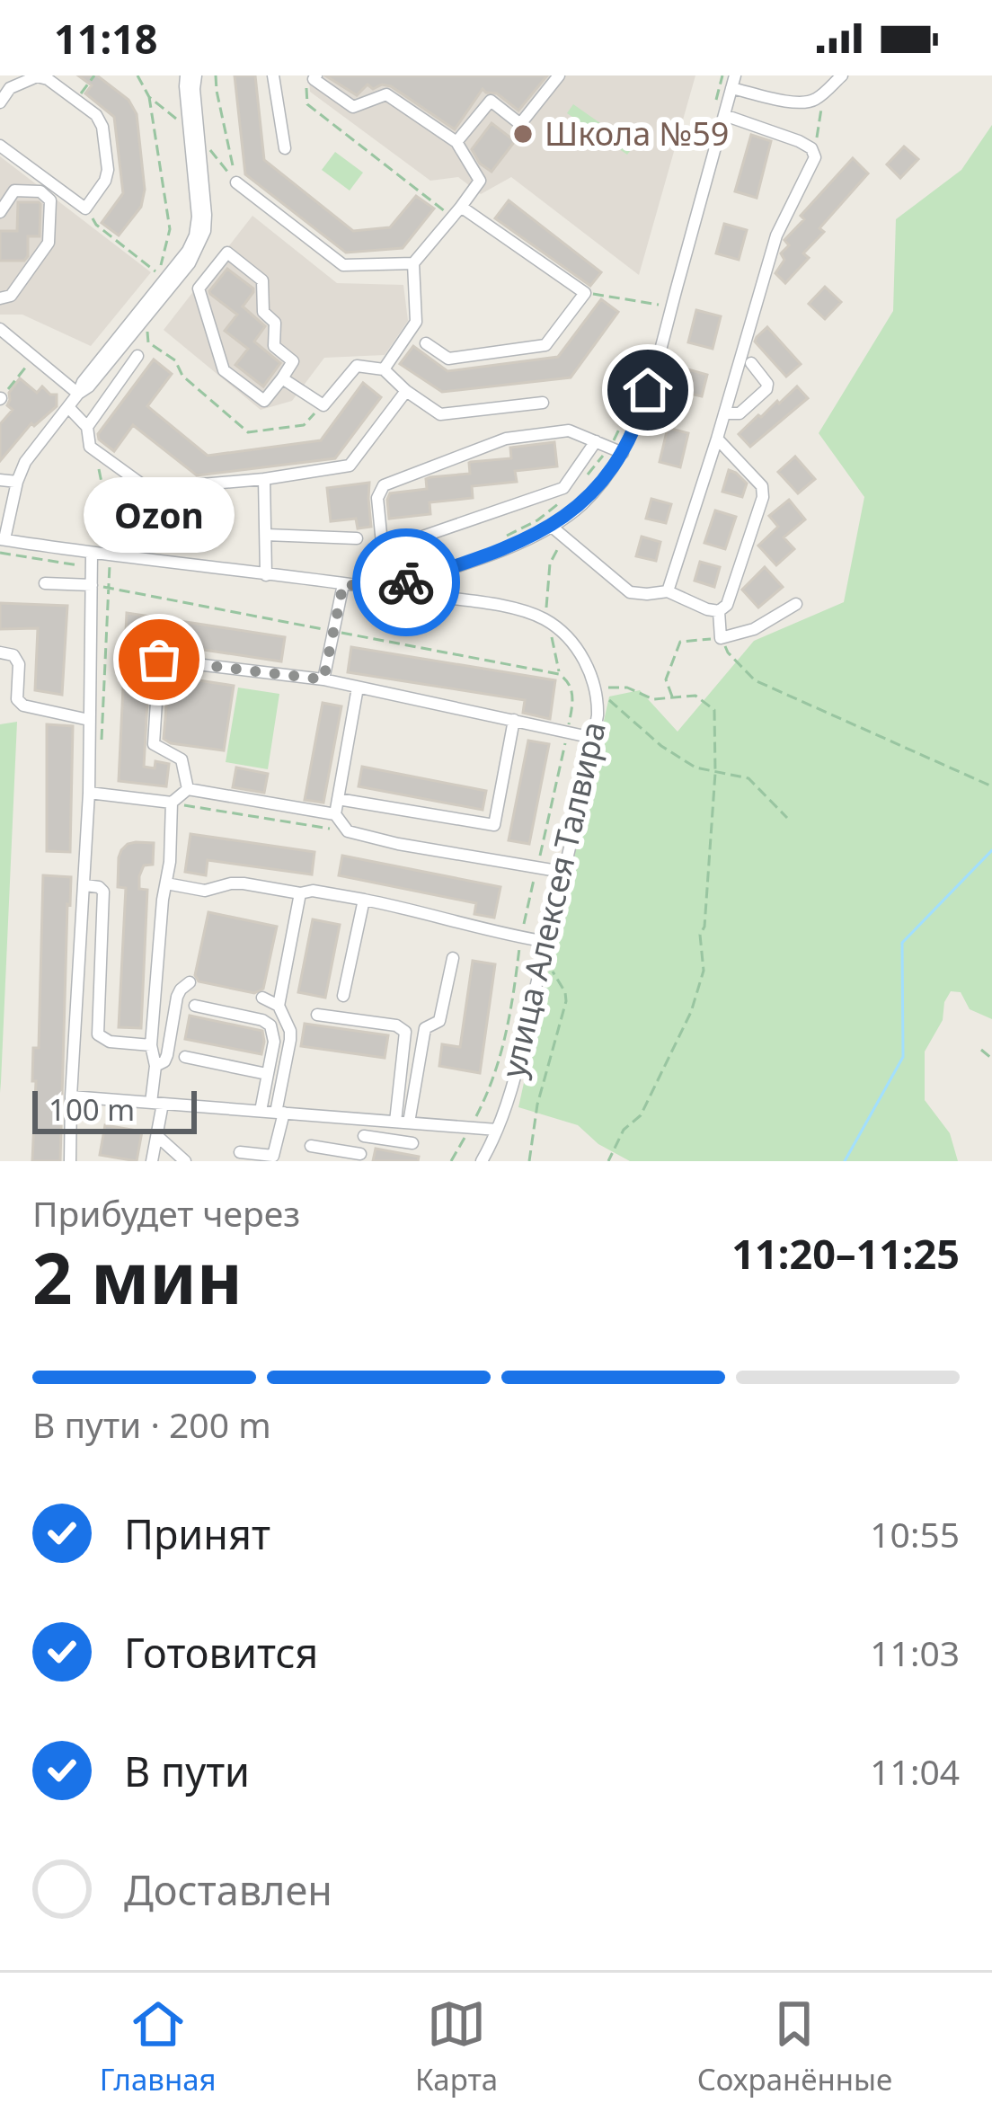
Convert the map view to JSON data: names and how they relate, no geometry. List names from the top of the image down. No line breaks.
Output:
{"streets":{"street":["улица Алексея Талвира"]},"places":["Школа №59","Ozon"],"scale_bar":"100 m","page":{"status":"11:18","bubble":"Ozon","scale":"100 m","heading":["2 мин","Прибудет через","11:20–11:25"],"bar":"В пути · 200 m","list":[["Принят","10:55"],["Готовится","11:03"],["В пути","11:04"],"Доставлен"],"tabs":["Главная","Карта","Сохранённые"]}}
